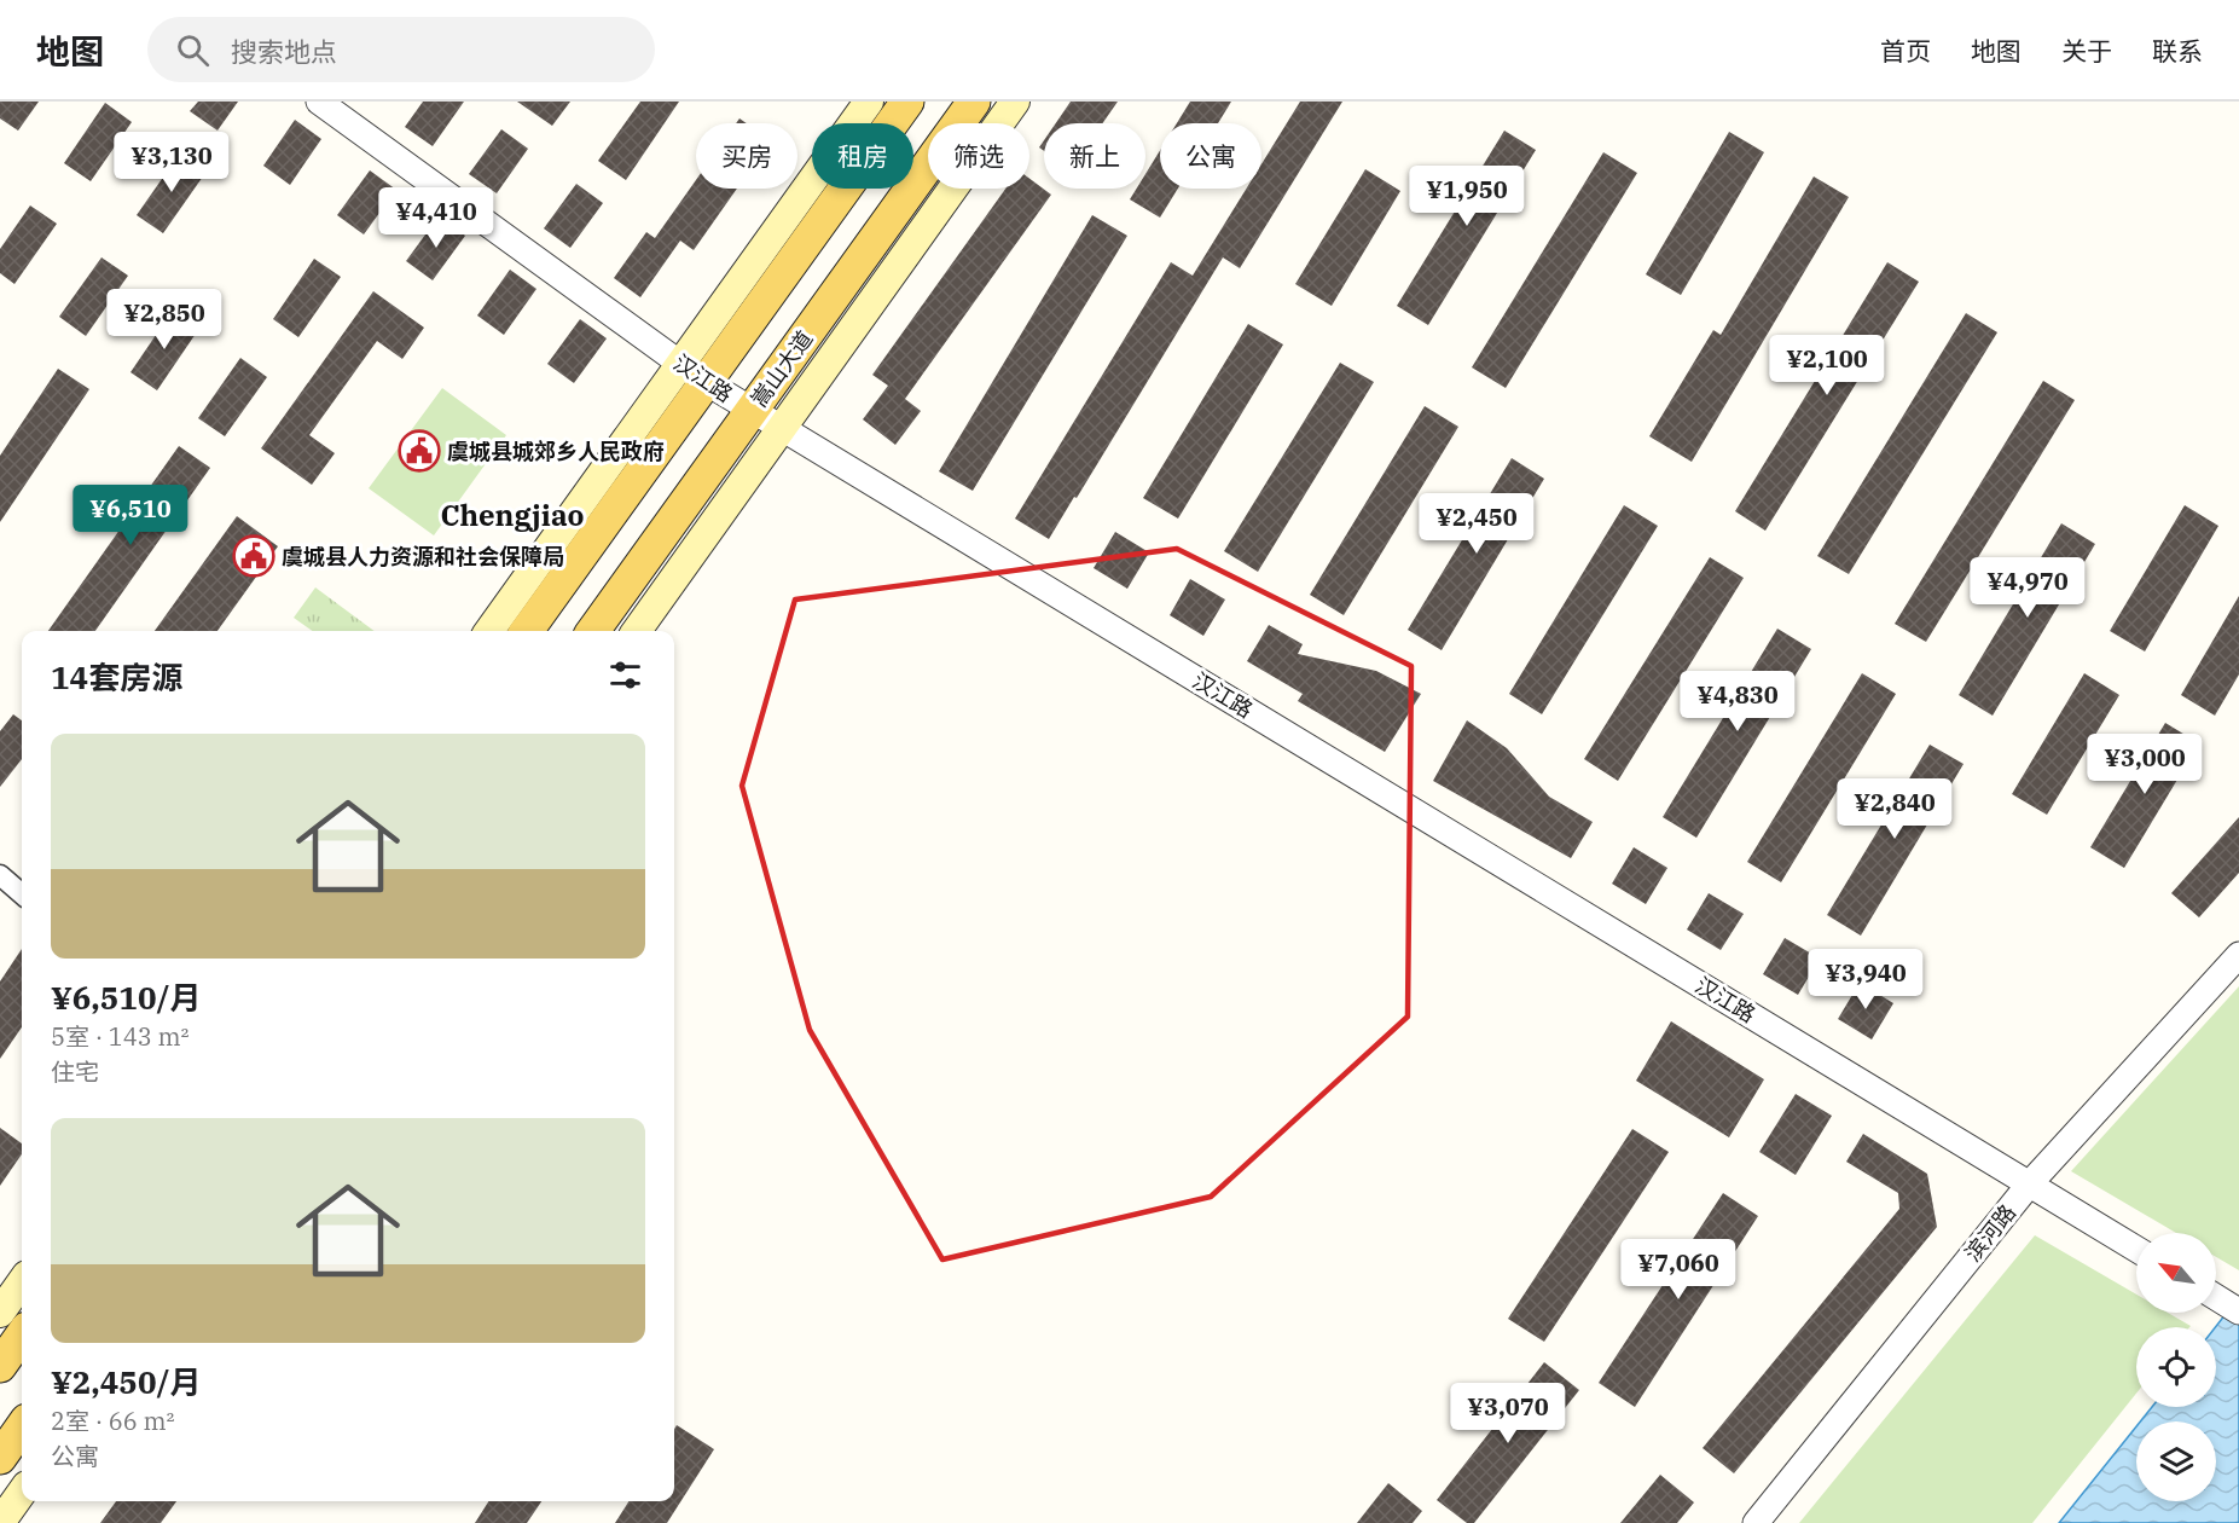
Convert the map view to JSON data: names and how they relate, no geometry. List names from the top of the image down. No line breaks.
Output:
{"streets":{"main road":["嵩山大道"],"street":["汉江路","滨河路"]},"crossings":[["嵩山大道","汉江路"],["汉江路","滨河路"]],"districts":["Chengjiao"],"places":{"public building":["虞城县城郊乡人民政府","虞城县人力资源和社会保障局"]},"north":"top left","page":{"header":"地图","search":"搜索地点","nav":["首页","地图","关于","联系"],"chip":["买房","租房","筛选","新上","公寓"],"price":["¥3,130","¥1,950","¥4,410","¥2,850","¥2,100","¥6,510","¥2,450","¥4,970","¥4,830","¥3,000","¥2,840","¥3,940","¥7,060","¥3,070"],"heading":"14套房源","list":[{"name":"¥6,510/月","note":"5室 · 143 m² · 住宅"},{"name":"¥2,450/月","note":"2室 · 66 m² · 公寓"}]}}
